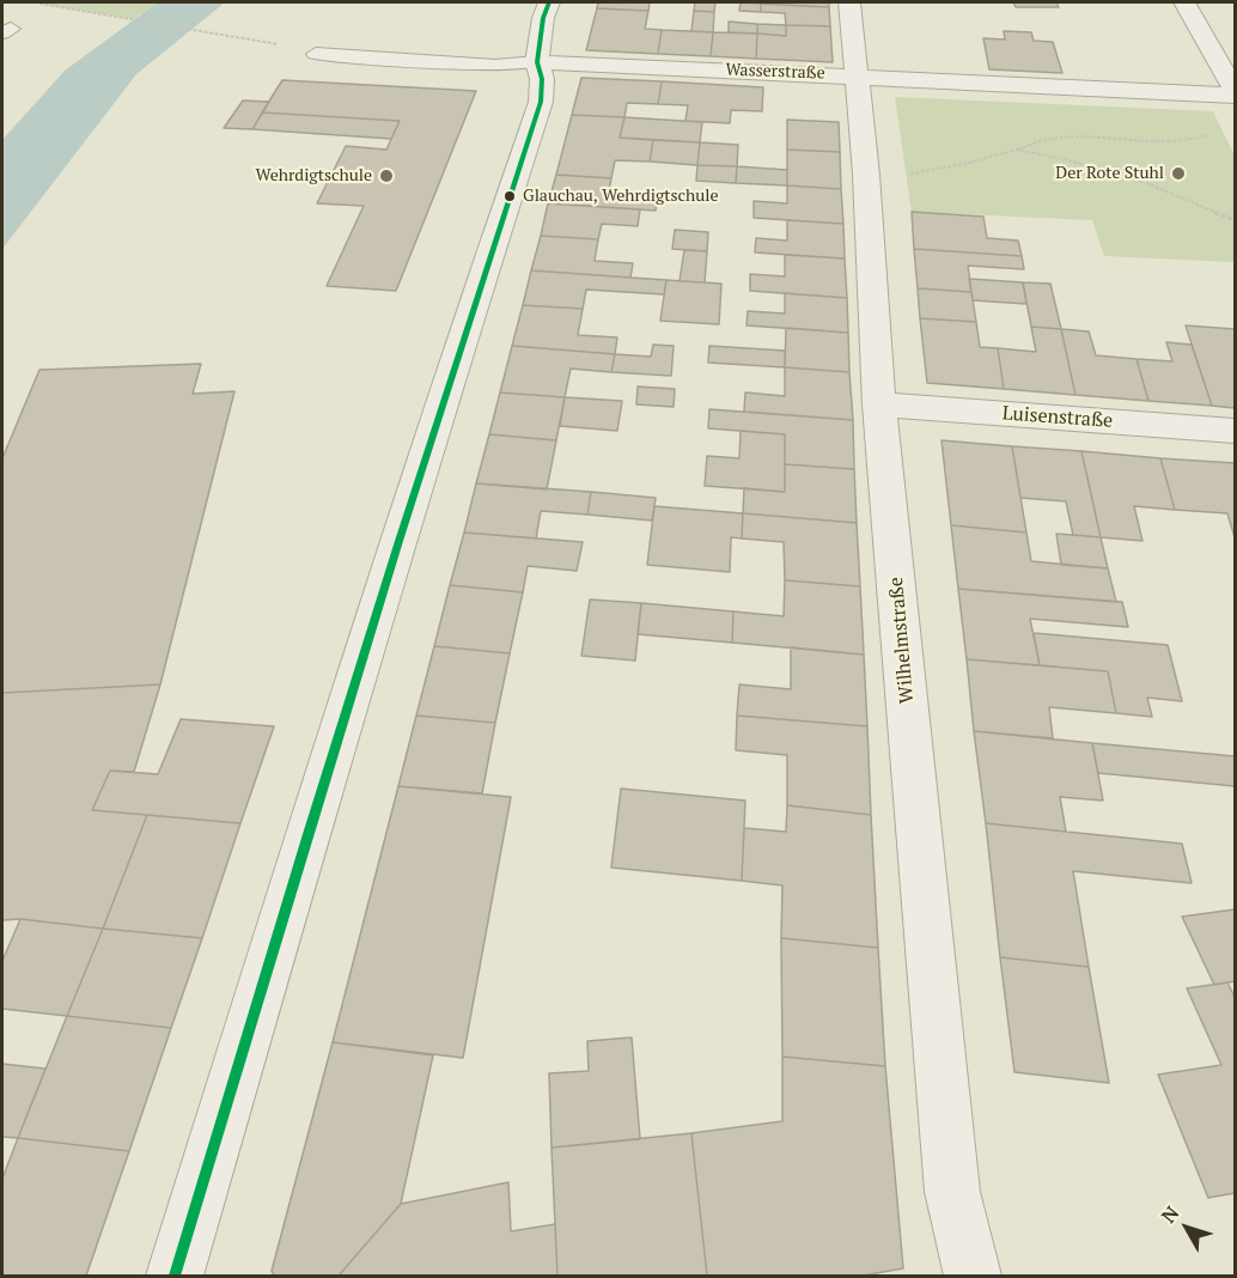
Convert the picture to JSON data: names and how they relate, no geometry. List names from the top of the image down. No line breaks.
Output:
{"streets":{"street":["Wasserstraße","Luisenstraße","Wilhelmstraße"]},"crossings":[["Wasserstraße","Wilhelmstraße"],["Luisenstraße","Wilhelmstraße"]],"places":["Der Rote Stuhl","Wehrdigtschule","Glauchau, Wehrdigtschule"],"north":"top left"}
